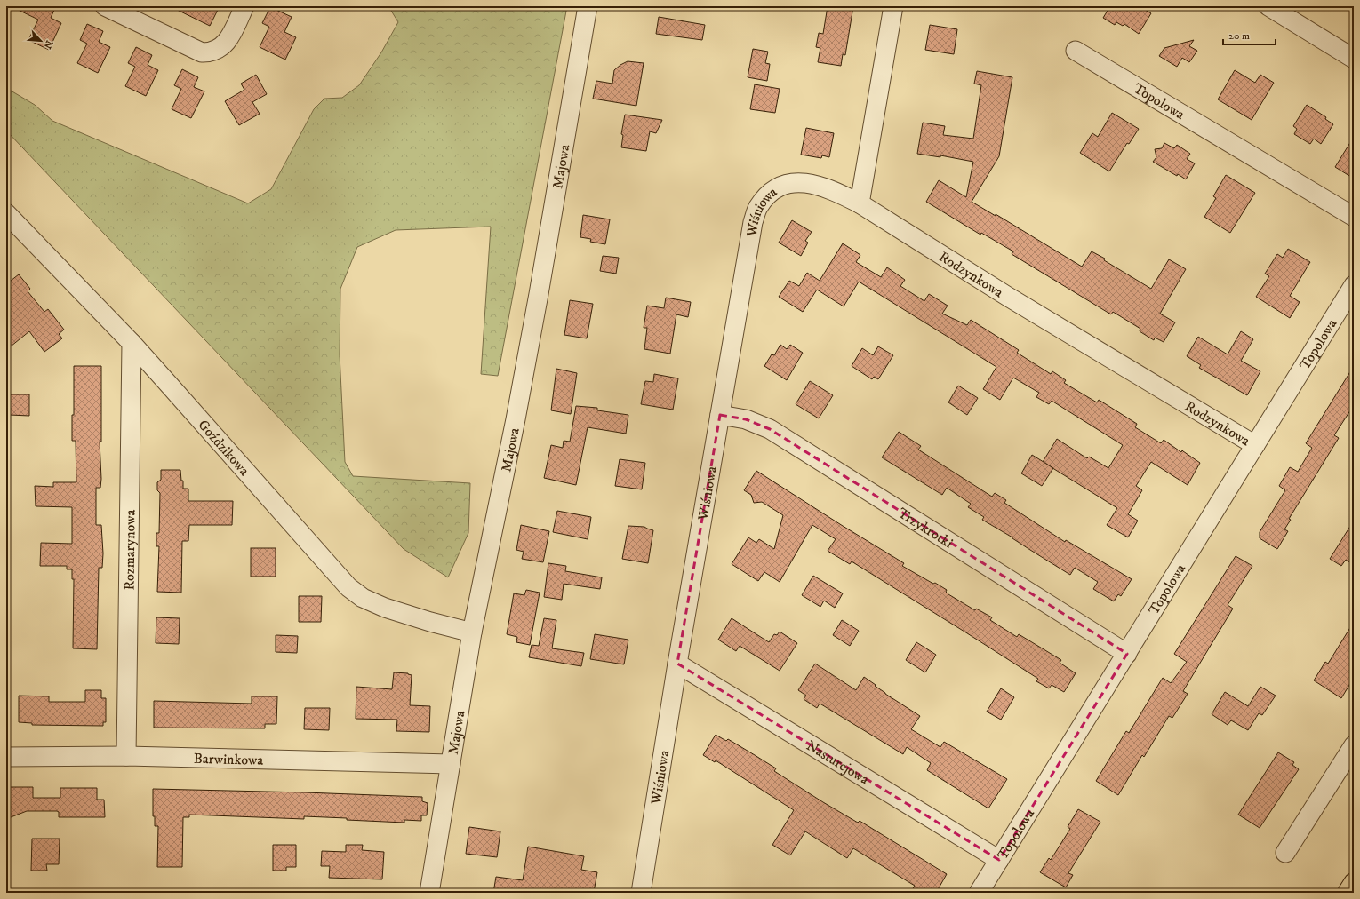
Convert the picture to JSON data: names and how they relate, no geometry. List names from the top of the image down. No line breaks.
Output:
{"streets":{"street":["Topolowa","Majowa","Wiśniowa","Rodzynkowa","Goździkowa","Trzykrotki","Rozmarynowa","Barwinkowa","Nasturcjowa"]},"crossings":[["Topolowa","Rodzynkowa"],["Topolowa","Trzykrotki"],["Topolowa","Nasturcjowa"],["Majowa","Goździkowa"],["Majowa","Barwinkowa"],["Wiśniowa","Rodzynkowa"],["Wiśniowa","Trzykrotki"],["Wiśniowa","Nasturcjowa"],["Goździkowa","Rozmarynowa"],["Rozmarynowa","Barwinkowa"]],"scale_bar":"20 m","north":"bottom right"}
